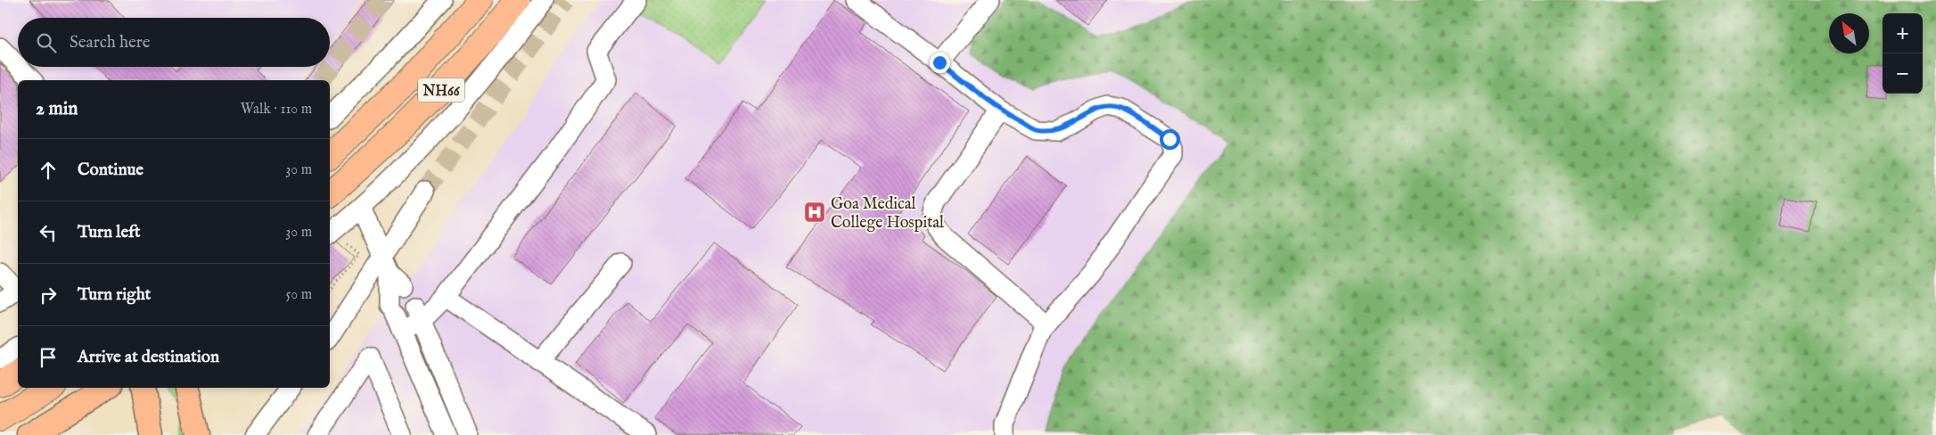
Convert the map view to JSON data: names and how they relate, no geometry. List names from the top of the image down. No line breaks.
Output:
{"streets":{"highway":["NH66"]},"places":{"hospital":["Goa Medical College Hospital"]},"north":"top left","page":{"map_buttons":["+","−"],"search":"Search here","heading":["2 min","Walk · 110 m"],"list":[["Continue","30 m"],["Turn left","30 m"],["Turn right","50 m"],"Arrive at destination"]}}
